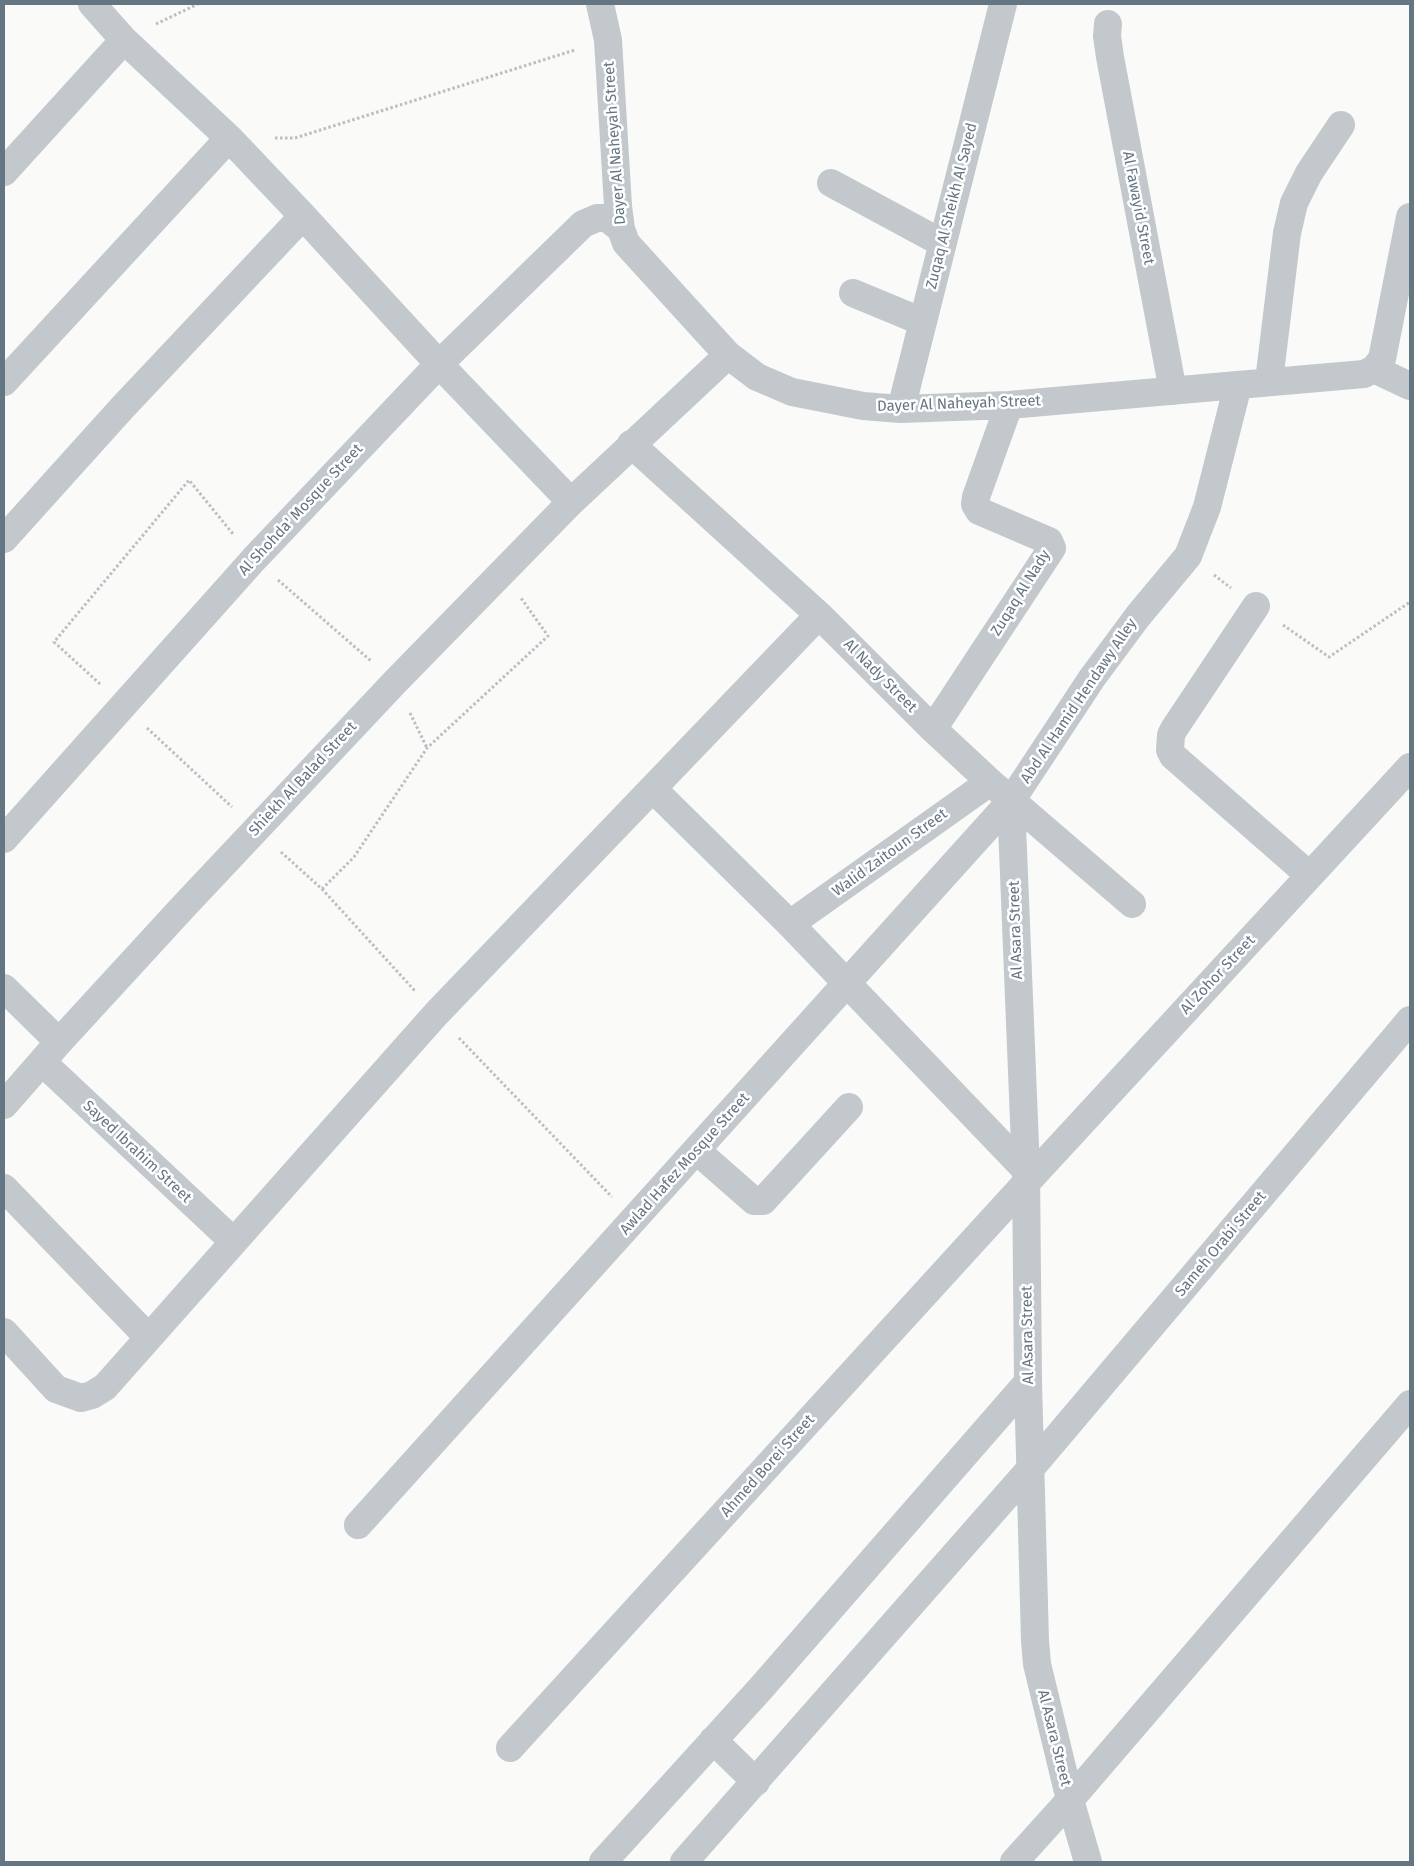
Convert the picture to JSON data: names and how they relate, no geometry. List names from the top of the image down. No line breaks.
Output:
{"streets":{"street":["Dayer Al Naheyah Street","Zuqaq Al Sheikh Al Sayed","Al Fawayid Street","Al Shohda' Mosque Street","Zuqaq Al Nady","Al Nady Street","Abd Al Hamid Hendawy Alley","Shiekh Al Balad Street","Walid Zaitoun Street","Al Asara Street","Al Zohor Street","Sayed Ibrahim Street","Awlad Hafez Mosque Street","Sameh Orabi Street","Ahmed Borei Street"]},"crossings":[["Dayer Al Naheyah Street","Zuqaq Al Sheikh Al Sayed"],["Dayer Al Naheyah Street","Al Fawayid Street"],["Dayer Al Naheyah Street","Al Shohda' Mosque Street"],["Dayer Al Naheyah Street","Zuqaq Al Nady"],["Dayer Al Naheyah Street","Abd Al Hamid Hendawy Alley"],["Dayer Al Naheyah Street","Shiekh Al Balad Street"],["Zuqaq Al Nady","Al Nady Street"],["Al Nady Street","Abd Al Hamid Hendawy Alley"],["Al Nady Street","Shiekh Al Balad Street"],["Al Nady Street","Walid Zaitoun Street"],["Al Nady Street","Al Asara Street"],["Al Nady Street","Awlad Hafez Mosque Street"],["Abd Al Hamid Hendawy Alley","Al Asara Street"],["Abd Al Hamid Hendawy Alley","Awlad Hafez Mosque Street"],["Shiekh Al Balad Street","Sayed Ibrahim Street"],["Al Asara Street","Al Zohor Street"],["Al Asara Street","Awlad Hafez Mosque Street"],["Al Asara Street","Sameh Orabi Street"],["Al Asara Street","Ahmed Borei Street"],["Al Zohor Street","Ahmed Borei Street"]]}
